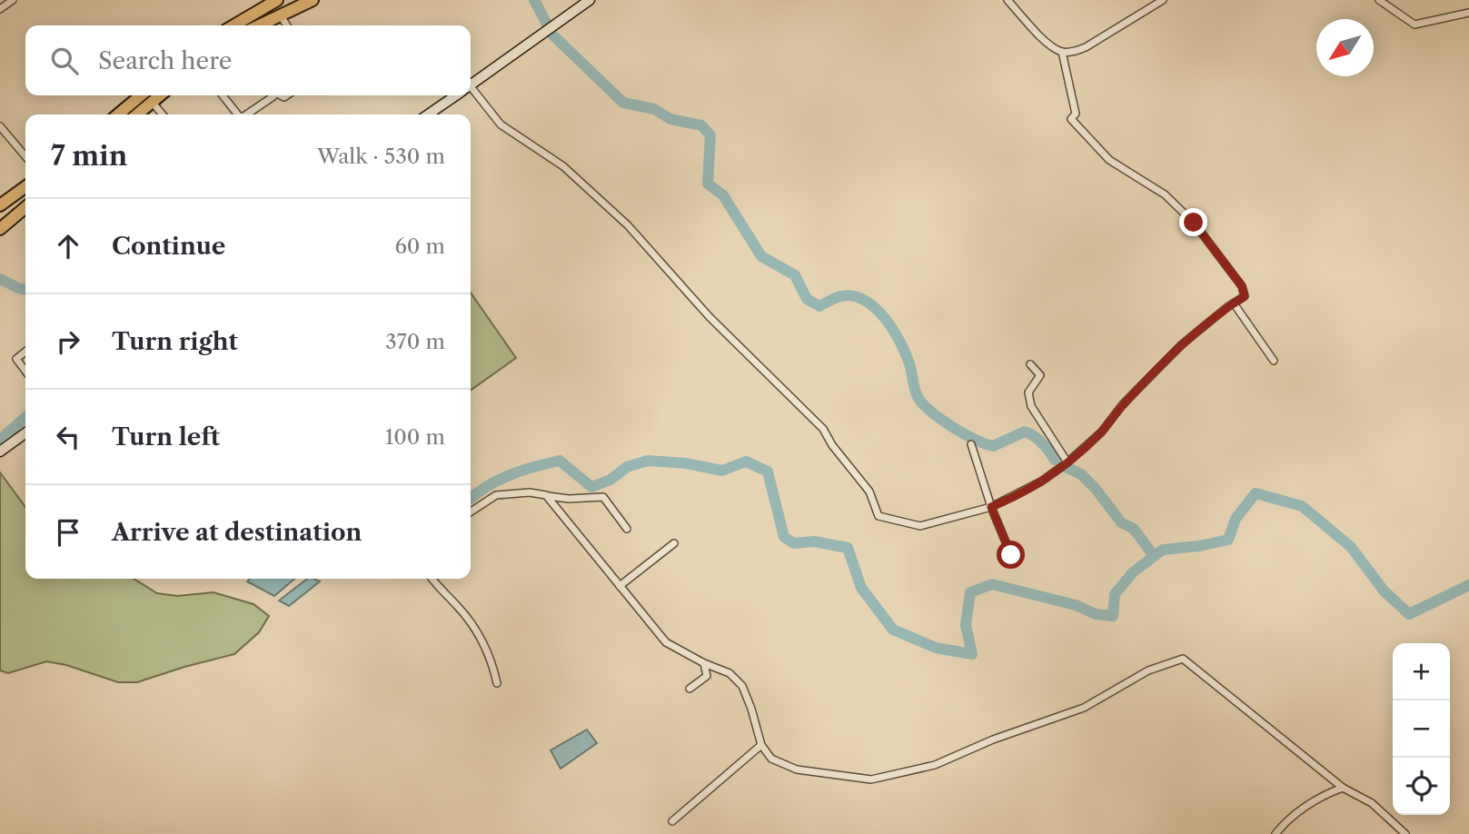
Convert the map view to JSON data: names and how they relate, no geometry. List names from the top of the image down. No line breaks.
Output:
{"north":"bottom left","page":{"search":"Search here","heading":["7 min","Walk · 530 m"],"list":[["Continue","60 m"],["Turn right","370 m"],["Turn left","100 m"],"Arrive at destination"],"map_buttons":["+","−"]}}
